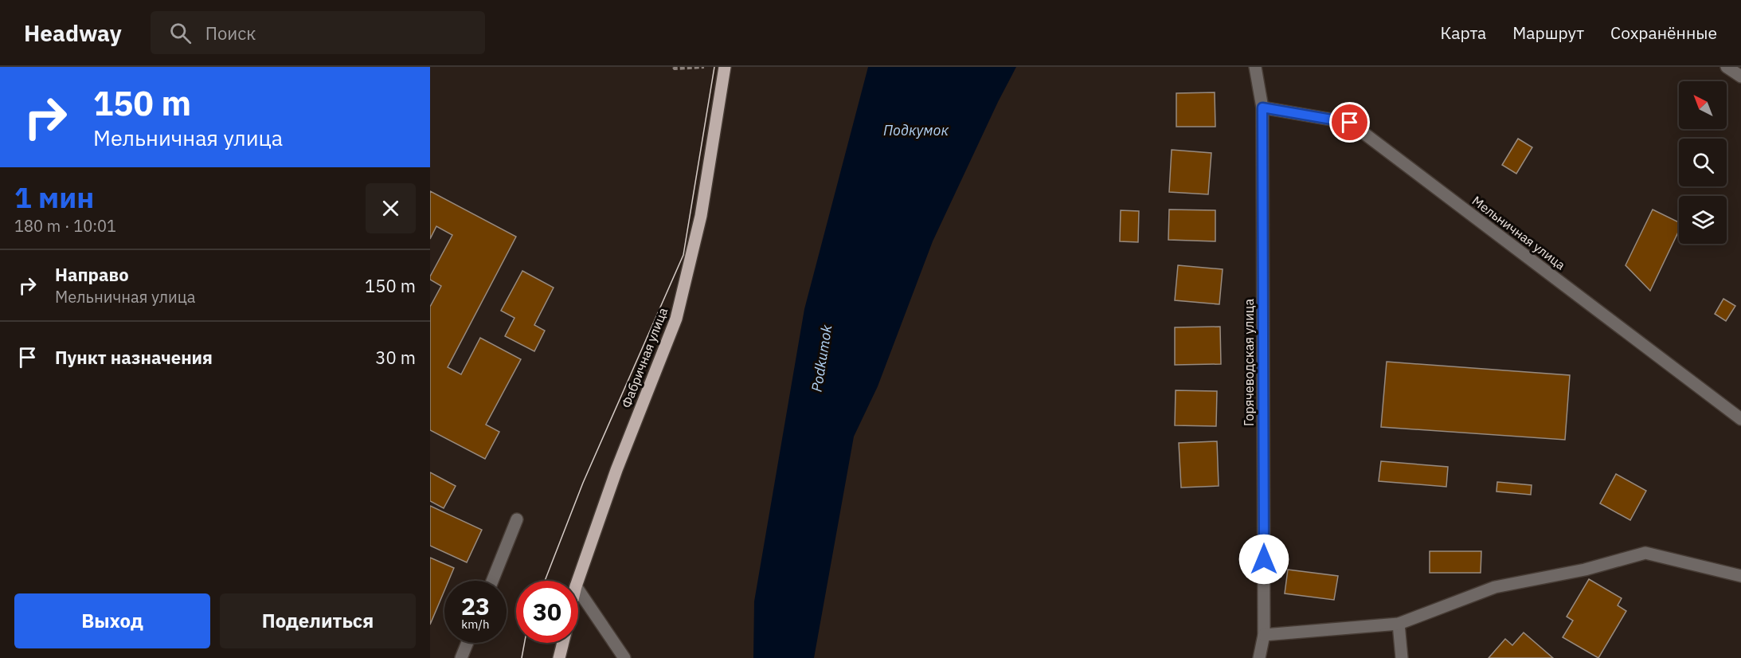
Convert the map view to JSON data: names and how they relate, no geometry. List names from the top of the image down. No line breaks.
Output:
{"streets":{"main road":["Фабричная улица"],"street":["Мельничная улица","Горячеводская улица"]},"crossings":[["Мельничная улица","Горячеводская улица"]],"water":["Подкумок","Podkumok"],"north":"top left","page":{"header":"Headway","search":"Поиск","nav":["Карта","Маршрут","Сохранённые"],"turn":["150 m","Мельничная улица"],"heading":["1 мин","180 m · 10:01"],"list":[{"name":"Направо","note":"Мельничная улица","value":"150 m"},{"name":"Пункт назначения","value":"30 m"}],"speed":"23 km/h","limit":"30","buttons":["Выход","Поделиться"]}}
